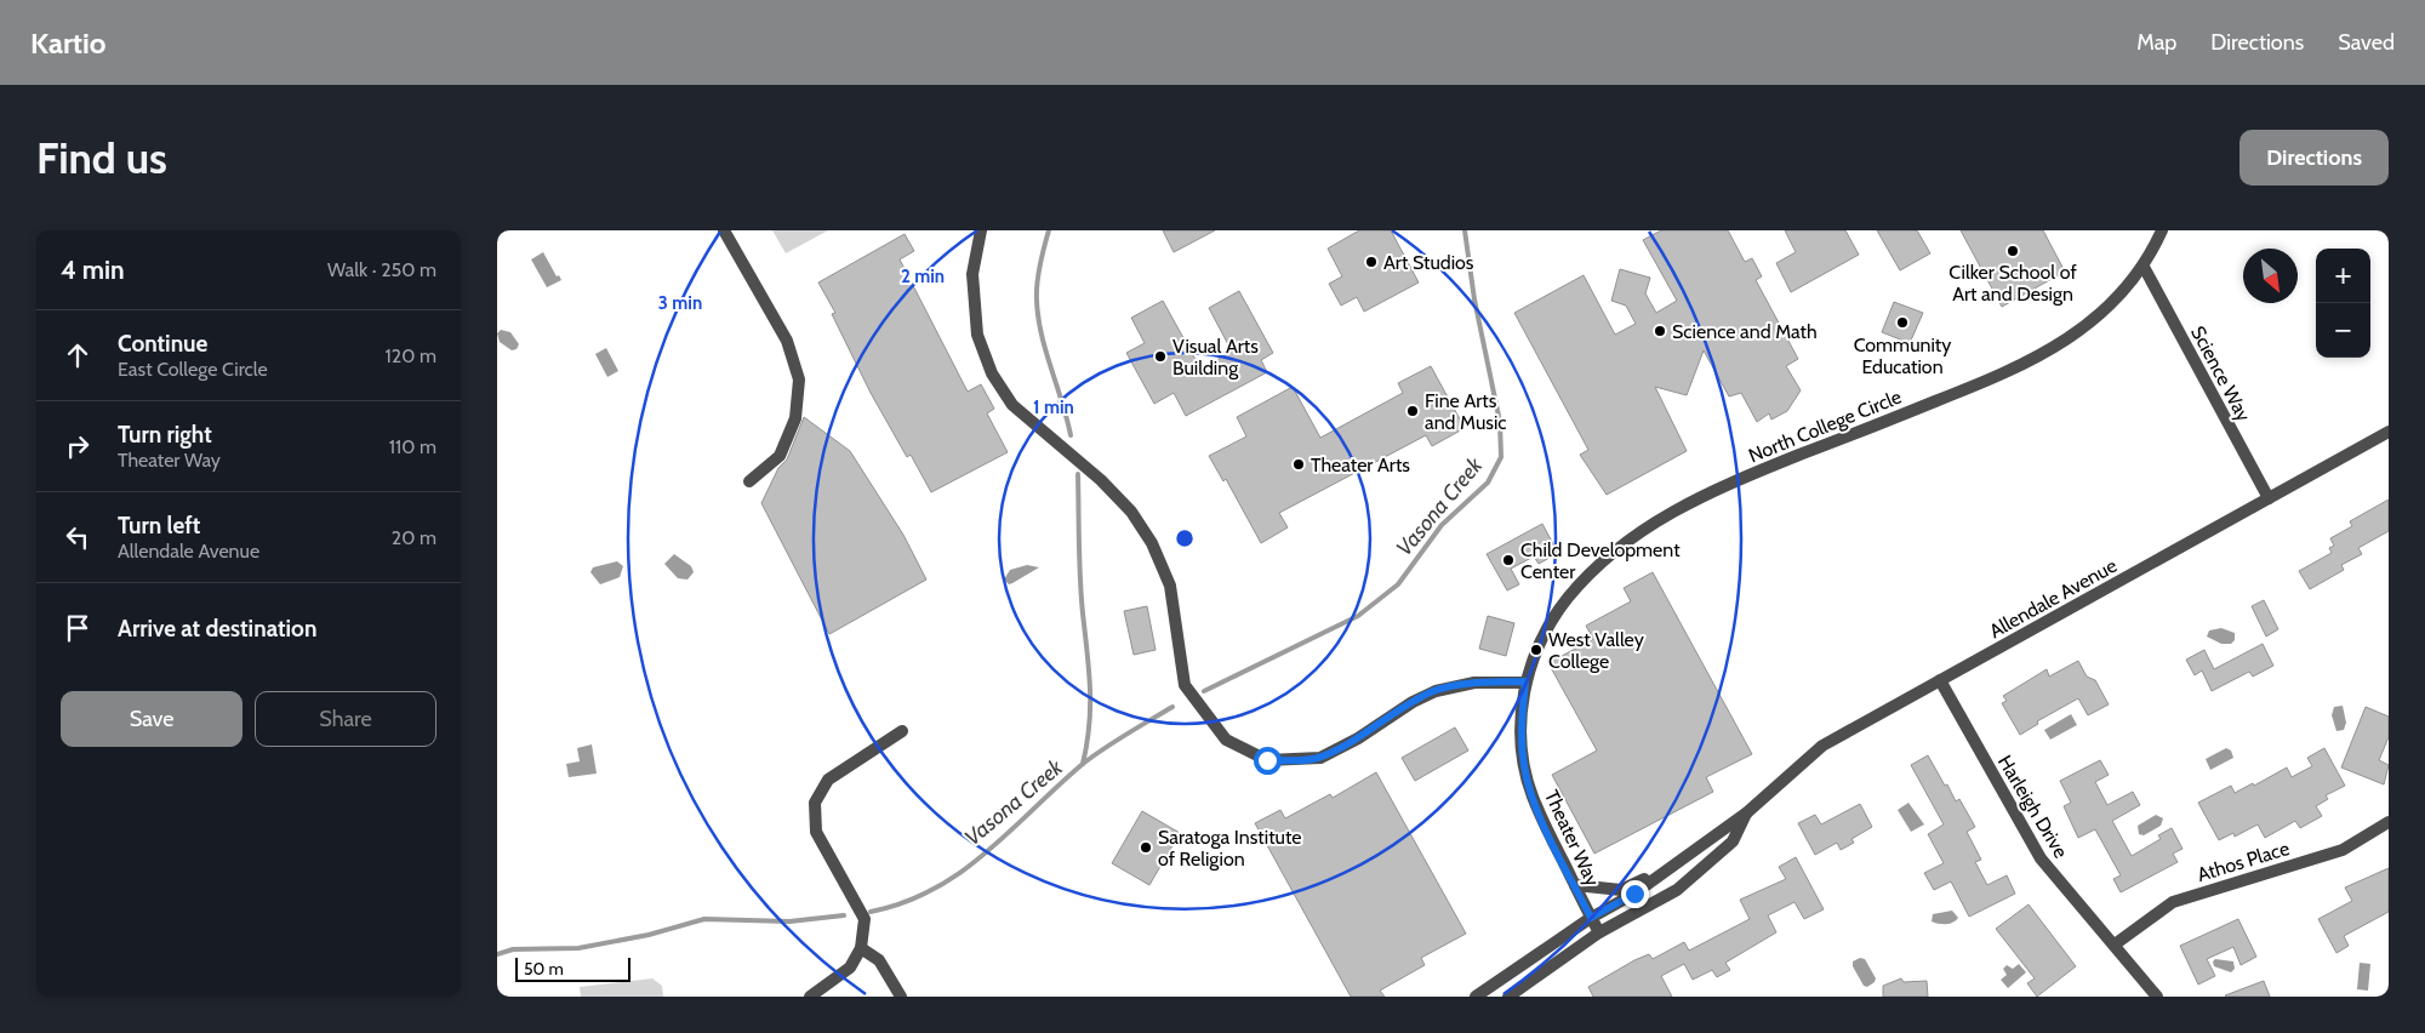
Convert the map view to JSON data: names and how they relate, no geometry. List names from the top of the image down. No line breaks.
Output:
{"streets":{"street":["Science Way","North College Circle","Allendale Avenue","Harleigh Drive","Theater Way","Athos Place"]},"crossings":[["Science Way","North College Circle"],["Science Way","Allendale Avenue"],["North College Circle","Theater Way"],["Allendale Avenue","Harleigh Drive"],["Allendale Avenue","Theater Way"],["Harleigh Drive","Athos Place"]],"water":["Vasona Creek"],"places":["Cilker School of Art and Design","Art Studios","Community Education","Science and Math","Visual Arts Building","Fine Arts and Music","Theater Arts","Child Development Center","West Valley College","Saratoga Institute of Religion"],"scale_bar":"50 m","north":"bottom right","page":{"header":"Kartio","nav":["Map","Directions","Saved"],"buttons":["Directions",["Save","Share"]],"title":"Find us","heading":["4 min","Walk · 250 m"],"map_buttons":["+","−"],"list":[["Continue","East College Circle","120 m"],["Turn right","Theater Way","110 m"],["Turn left","Allendale Avenue","20 m"],"Arrive at destination"],"scale":"50 m"},"rings":["2 min","3 min","1 min"]}
